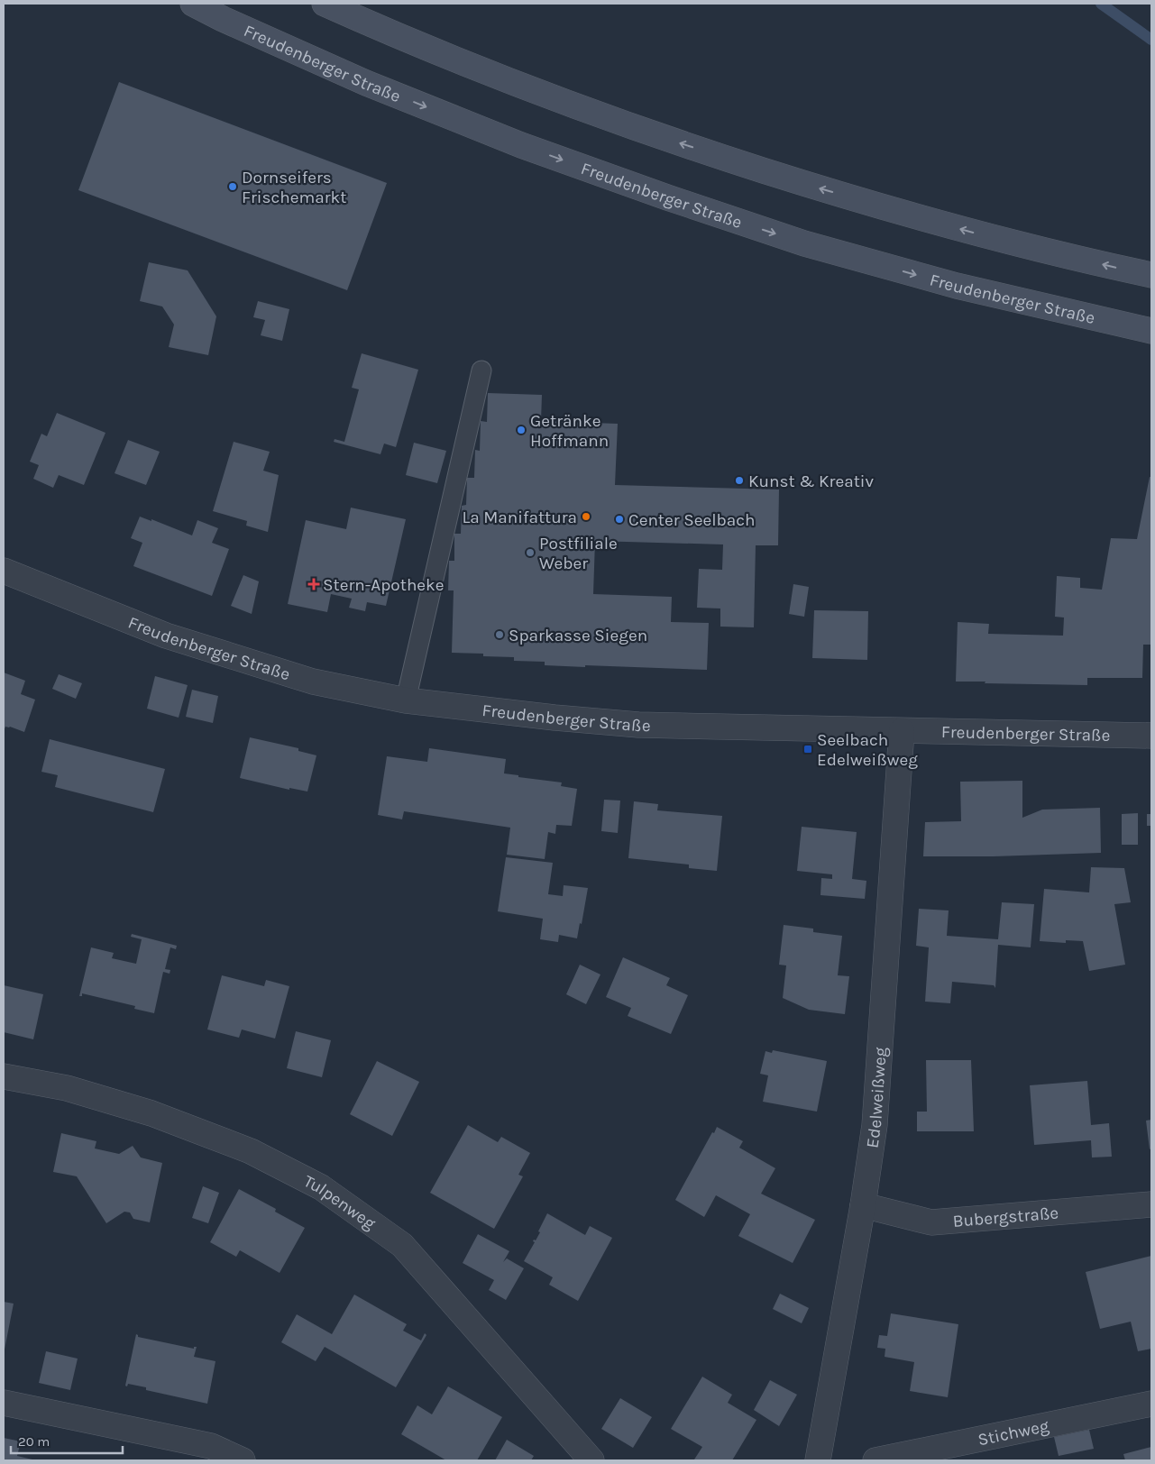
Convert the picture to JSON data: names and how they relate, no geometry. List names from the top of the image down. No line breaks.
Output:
{"streets":{"main road":["Freudenberger Straße"],"street":["Edelweißweg","Tulpenweg","Bubergstraße","Stichweg"]},"crossings":[["Freudenberger Straße","Edelweißweg"],["Edelweißweg","Bubergstraße"]],"places":{"other":["Dornseifers Frischemarkt","Getränke Hoffmann","Kunst & Kreativ","La Manifattura","Center Seelbach","Postfiliale Weber","Sparkasse Siegen"],"health":["Stern-Apotheke"],"transit":["Seelbach Edelweißweg"]},"scale_bar":"20 m"}
